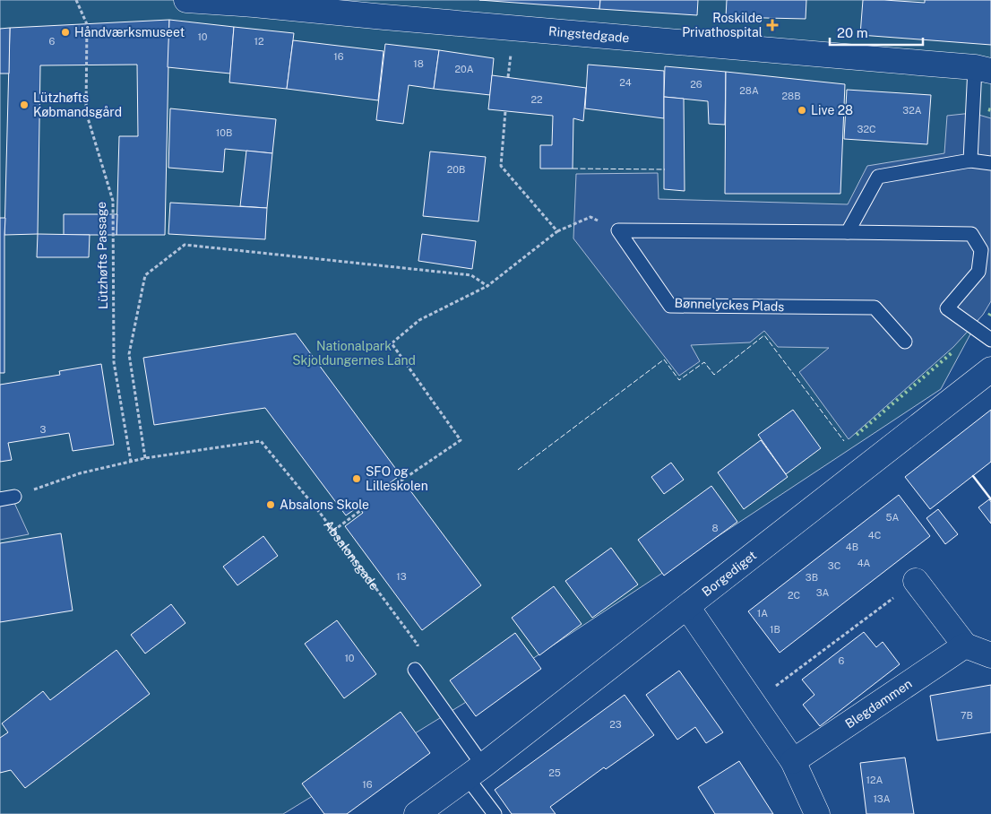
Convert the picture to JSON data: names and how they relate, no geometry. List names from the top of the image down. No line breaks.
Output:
{"streets":{"street":["Ringstedgade","Borgediget","Blegdammen"],"lane":["Bønnelyckes Plads"],"path":["Lützhøfts Passage","Absalonsgade"]},"crossings":[["Lützhøfts Passage","Absalonsgade"]],"parks":["Nationalpark Skjoldungernes Land"],"places":{"health":["Roskilde Privathospital"],"other":["Håndværksmuseet","Lützhøfts Købmandsgård","Live 28","SFO og Lilleskolen","Absalons Skole"]},"house_numbers":["10","6","12","16","18","20A","24","26","28A","28B","22","32A","32C","10B","20B","3","5A","8","4C","4B","4A","3C","13","3B","3A","2C","1A","1B","10","6","7B","23","25","12A","16","13A"],"scale_bar":"20 m"}
